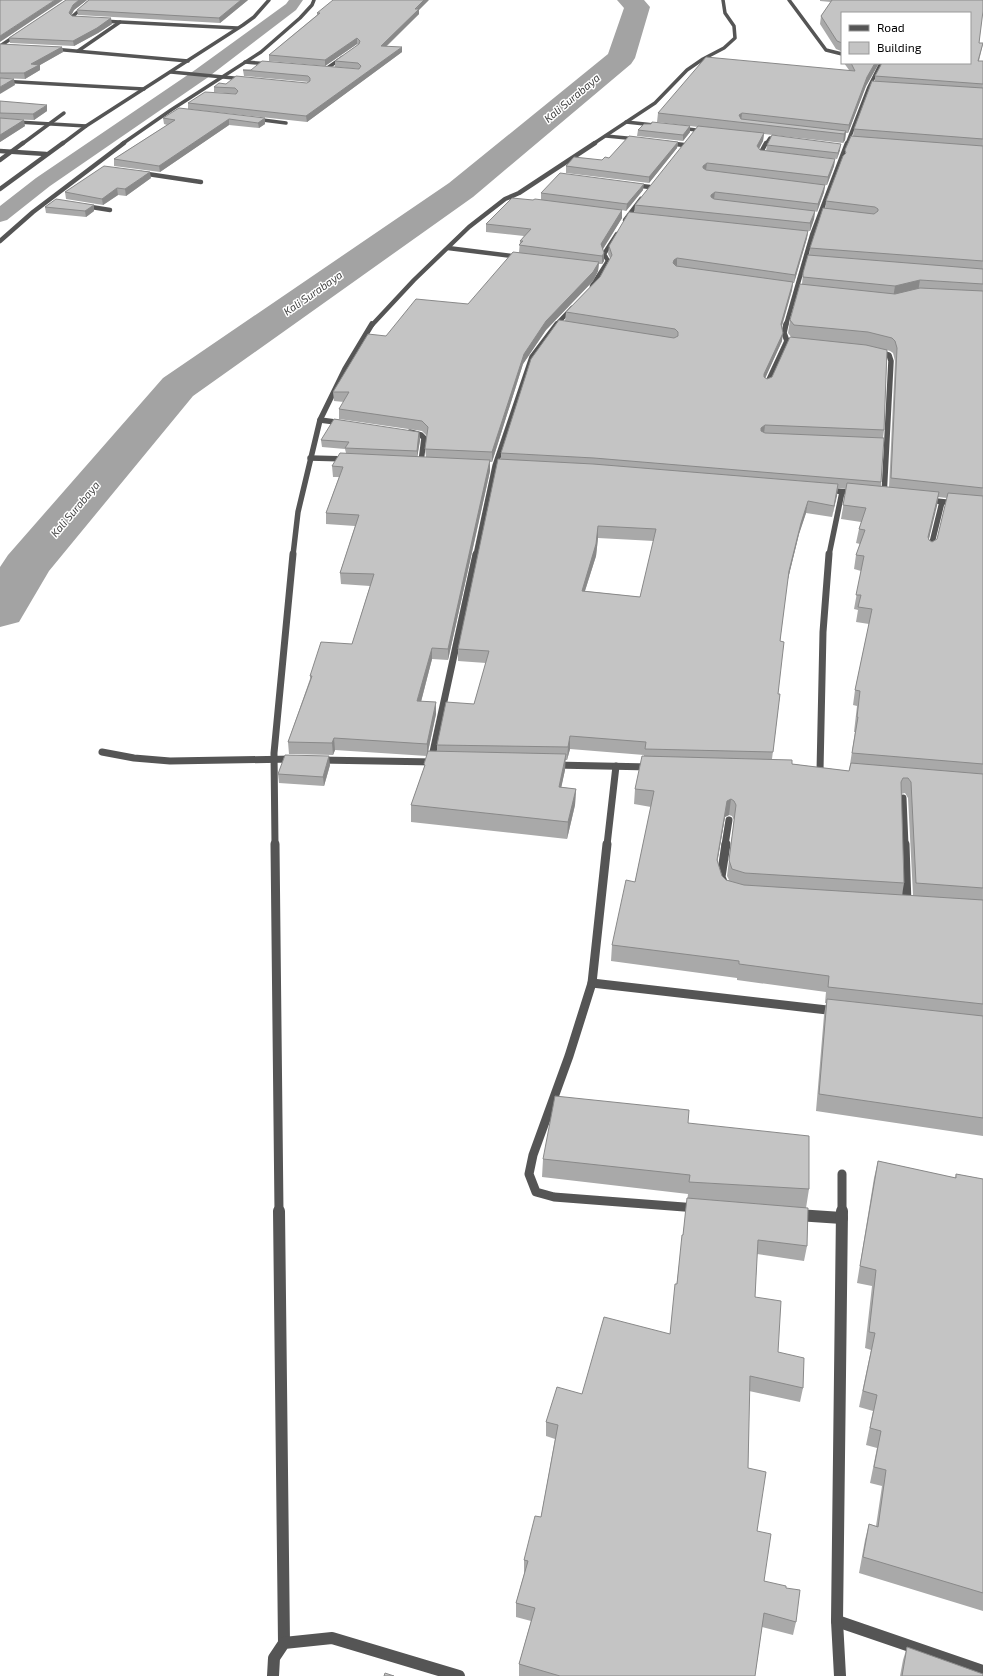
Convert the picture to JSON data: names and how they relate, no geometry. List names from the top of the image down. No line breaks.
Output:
{"water":["Kali Surabaya"],"legend":["Road","Building"]}
